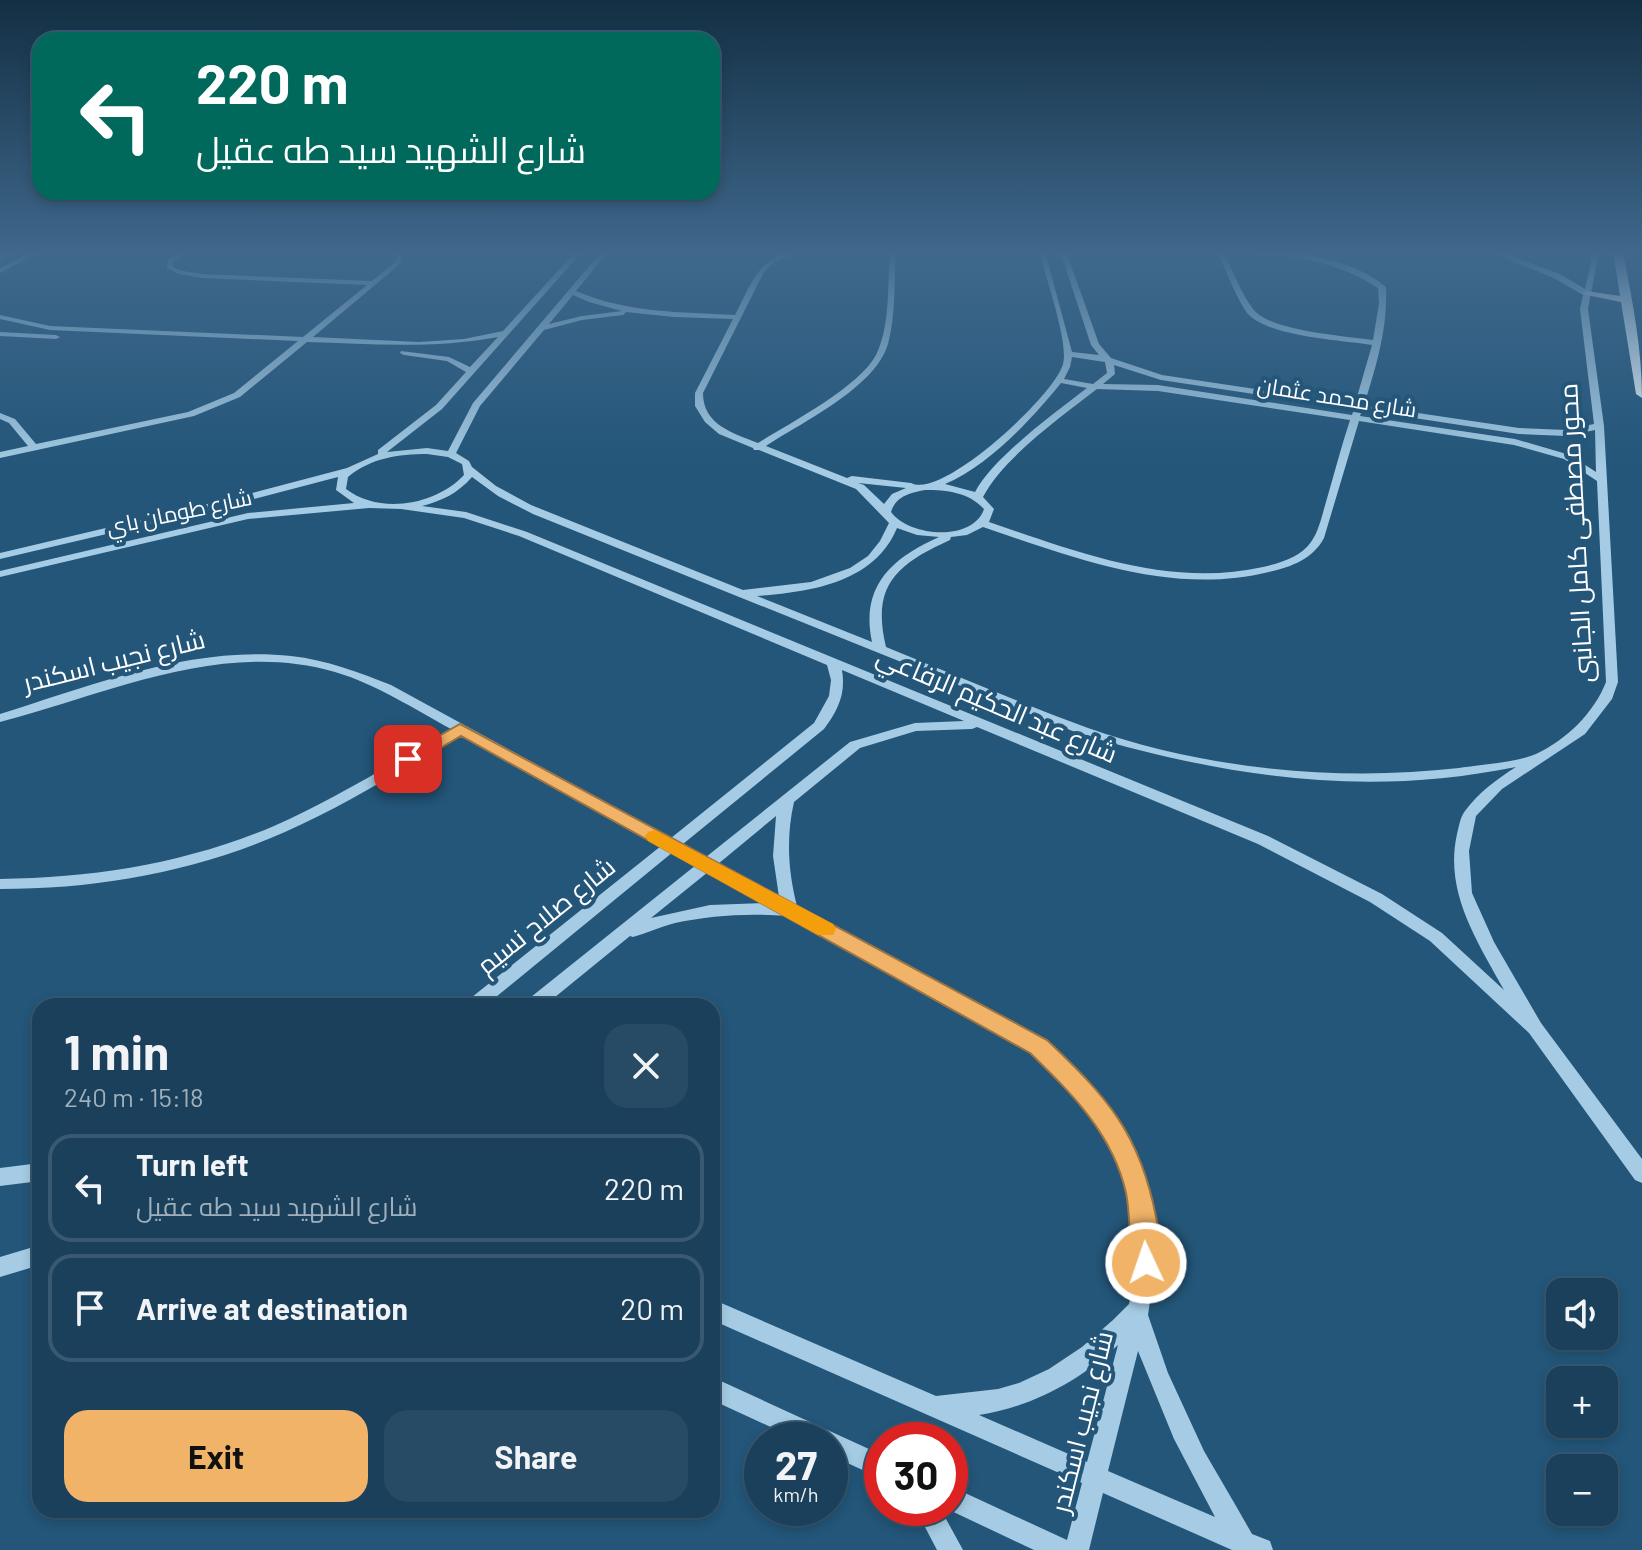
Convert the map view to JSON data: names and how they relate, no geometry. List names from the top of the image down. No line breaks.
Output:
{"streets":{"street":["شارع محمد عثمان","شارع طومان باي","محور مصطفى كامل الجانبى","شارع نجيب اسكندر","شارع عبد الحكيم الرفاعي","شارع صلاح نسيم"]},"crossings":[["شارع محمد عثمان","محور مصطفى كامل الجانبى"],["شارع طومان باي","شارع عبد الحكيم الرفاعي"],["محور مصطفى كامل الجانبى","شارع عبد الحكيم الرفاعي"],["شارع نجيب اسكندر","شارع صلاح نسيم"],["شارع عبد الحكيم الرفاعي","شارع صلاح نسيم"]],"page":{"turn":["220 m","شارع الشهيد سيد طه عقيل"],"heading":["1 min","240 m · 15:18"],"list":[{"name":"Turn left","note":"شارع الشهيد سيد طه عقيل","value":"220 m"},{"name":"Arrive at destination","value":"20 m"}],"map_buttons":["+","−"],"buttons":["Exit","Share"],"speed":"27 km/h","limit":"30"}}
